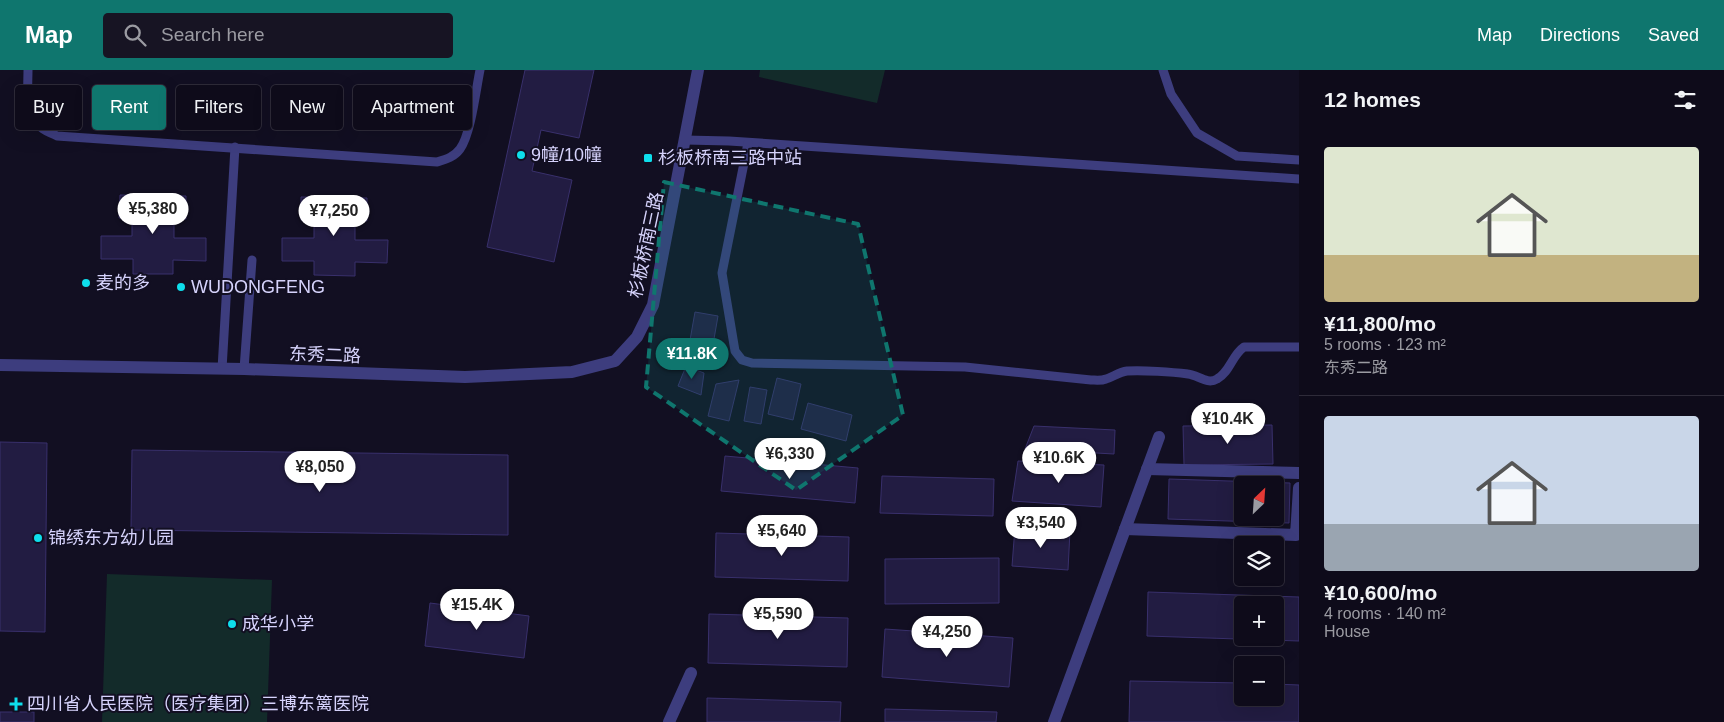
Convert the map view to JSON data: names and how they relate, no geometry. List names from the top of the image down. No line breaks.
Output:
{"streets":{"street":["杉板桥南三路","东秀二路"]},"crossings":[["杉板桥南三路","东秀二路"]],"places":{"other":["9幢/10幢","麦的多","WUDONGFENG","锦绣东方幼儿园","成华小学"],"transit":["杉板桥南三路中站"],"health":["四川省人民医院（医疗集团）三博东篱医院"]},"north":"top right","page":{"header":"Map","search":"Search here","nav":["Map","Directions","Saved"],"heading":"12 homes","chip":["Buy","Rent","Filters","New","Apartment"],"list":[{"name":"¥11,800/mo","note":"5 rooms · 123 m² · 东秀二路"},{"name":"¥10,600/mo","note":"4 rooms · 140 m² · House"}],"price":["¥5,380","¥7,250","¥11.8K","¥10.4K","¥6,330","¥10.6K","¥8,050","¥3,540","¥5,640","¥15.4K","¥5,590","¥4,250"],"map_buttons":["+","−"]}}
